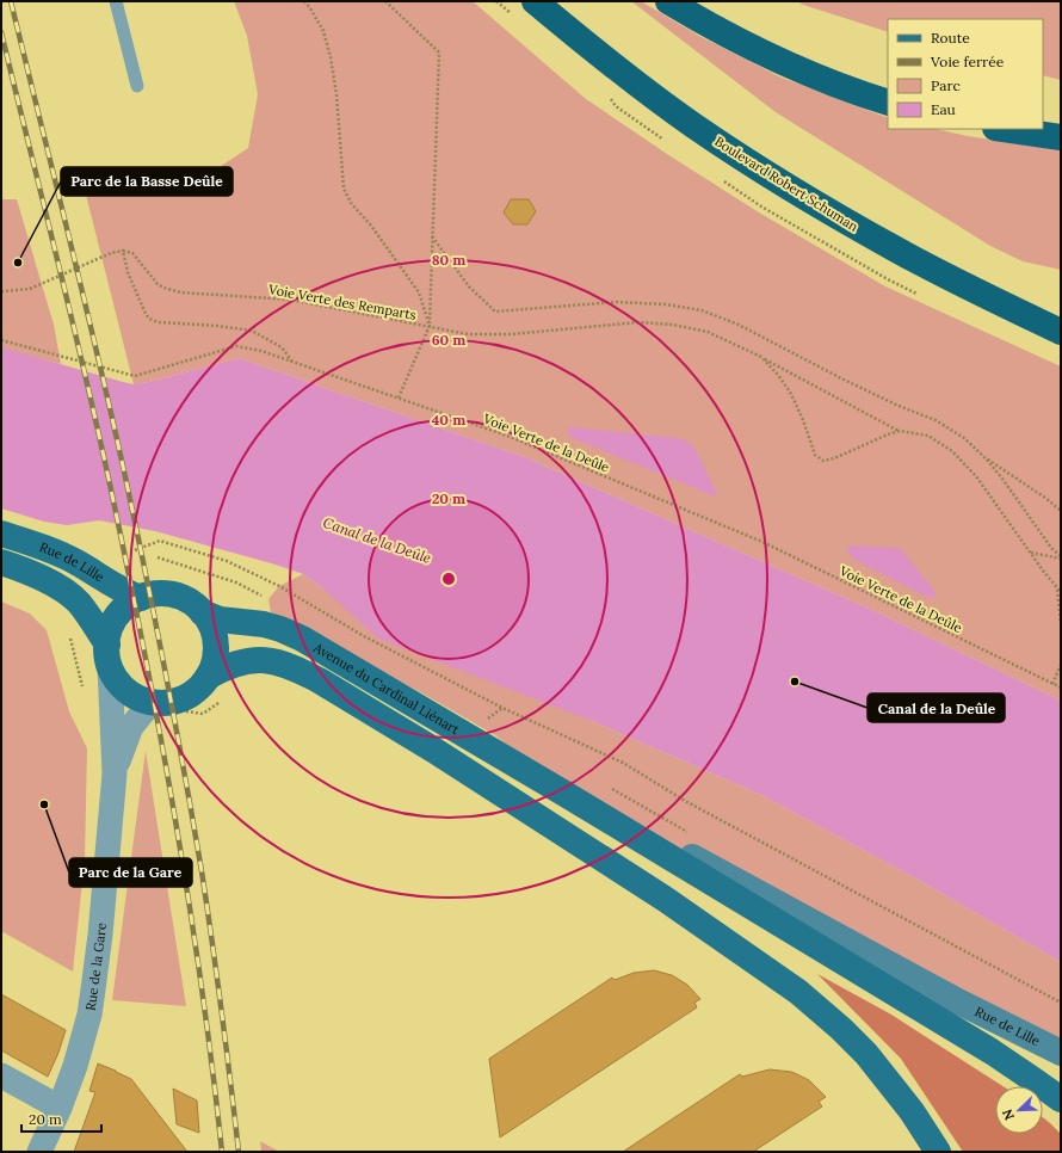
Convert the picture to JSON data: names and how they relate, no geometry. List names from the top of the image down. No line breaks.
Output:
{"streets":{"highway":["Boulevard Robert Schuman"],"main road":["Rue de Lille","Avenue du Cardinal Liénart"],"street":["Rue de la Gare"],"path":["Voie Verte des Remparts","Voie Verte de la Deûle"]},"crossings":[["Rue de Lille","Avenue du Cardinal Liénart"],["Rue de Lille","Rue de la Gare"],["Avenue du Cardinal Liénart","Rue de la Gare"]],"water":["Canal de la Deûle"],"places":["Parc de la Basse Deûle","Canal de la Deûle","Parc de la Gare"],"legend":["Route","Voie ferrée","Parc","Eau"],"scale_bar":"20 m","north":"bottom left","rings":["80 m","60 m","40 m","20 m"]}
